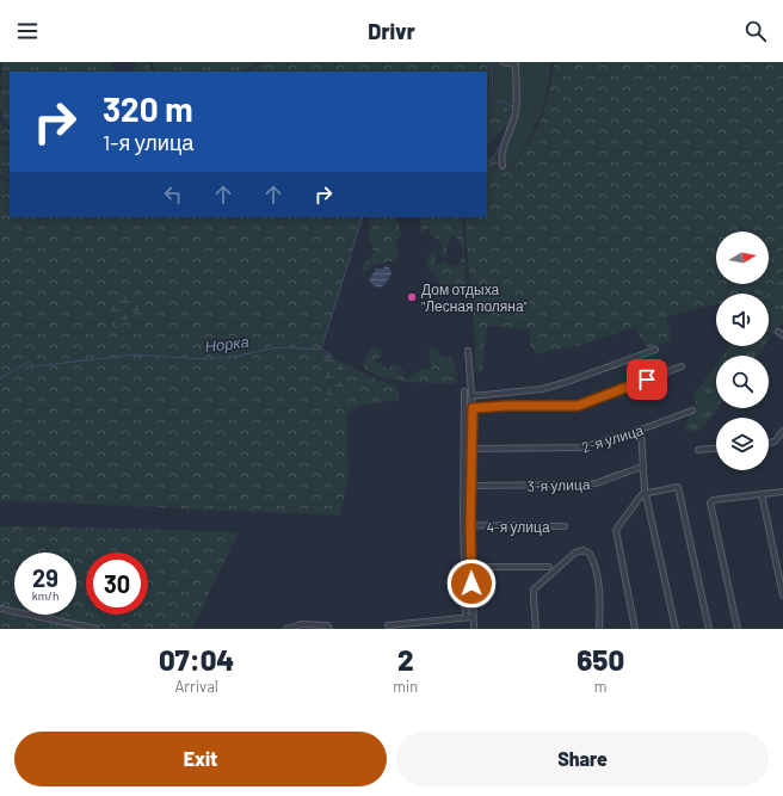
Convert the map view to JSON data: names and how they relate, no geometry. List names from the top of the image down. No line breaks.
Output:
{"streets":{"street":["2-я улица","3-я улица","4-я улица"]},"water":["Норка"],"places":["Дом отдыха \"Лесная поляна\""],"north":"right","page":{"header":"Drivr","turn":["320 m","1-я улица"],"speed":"29 km/h","limit":"30","eta":["07:04","Arrival","2","min","650","m"],"buttons":["Exit","Share"]}}
